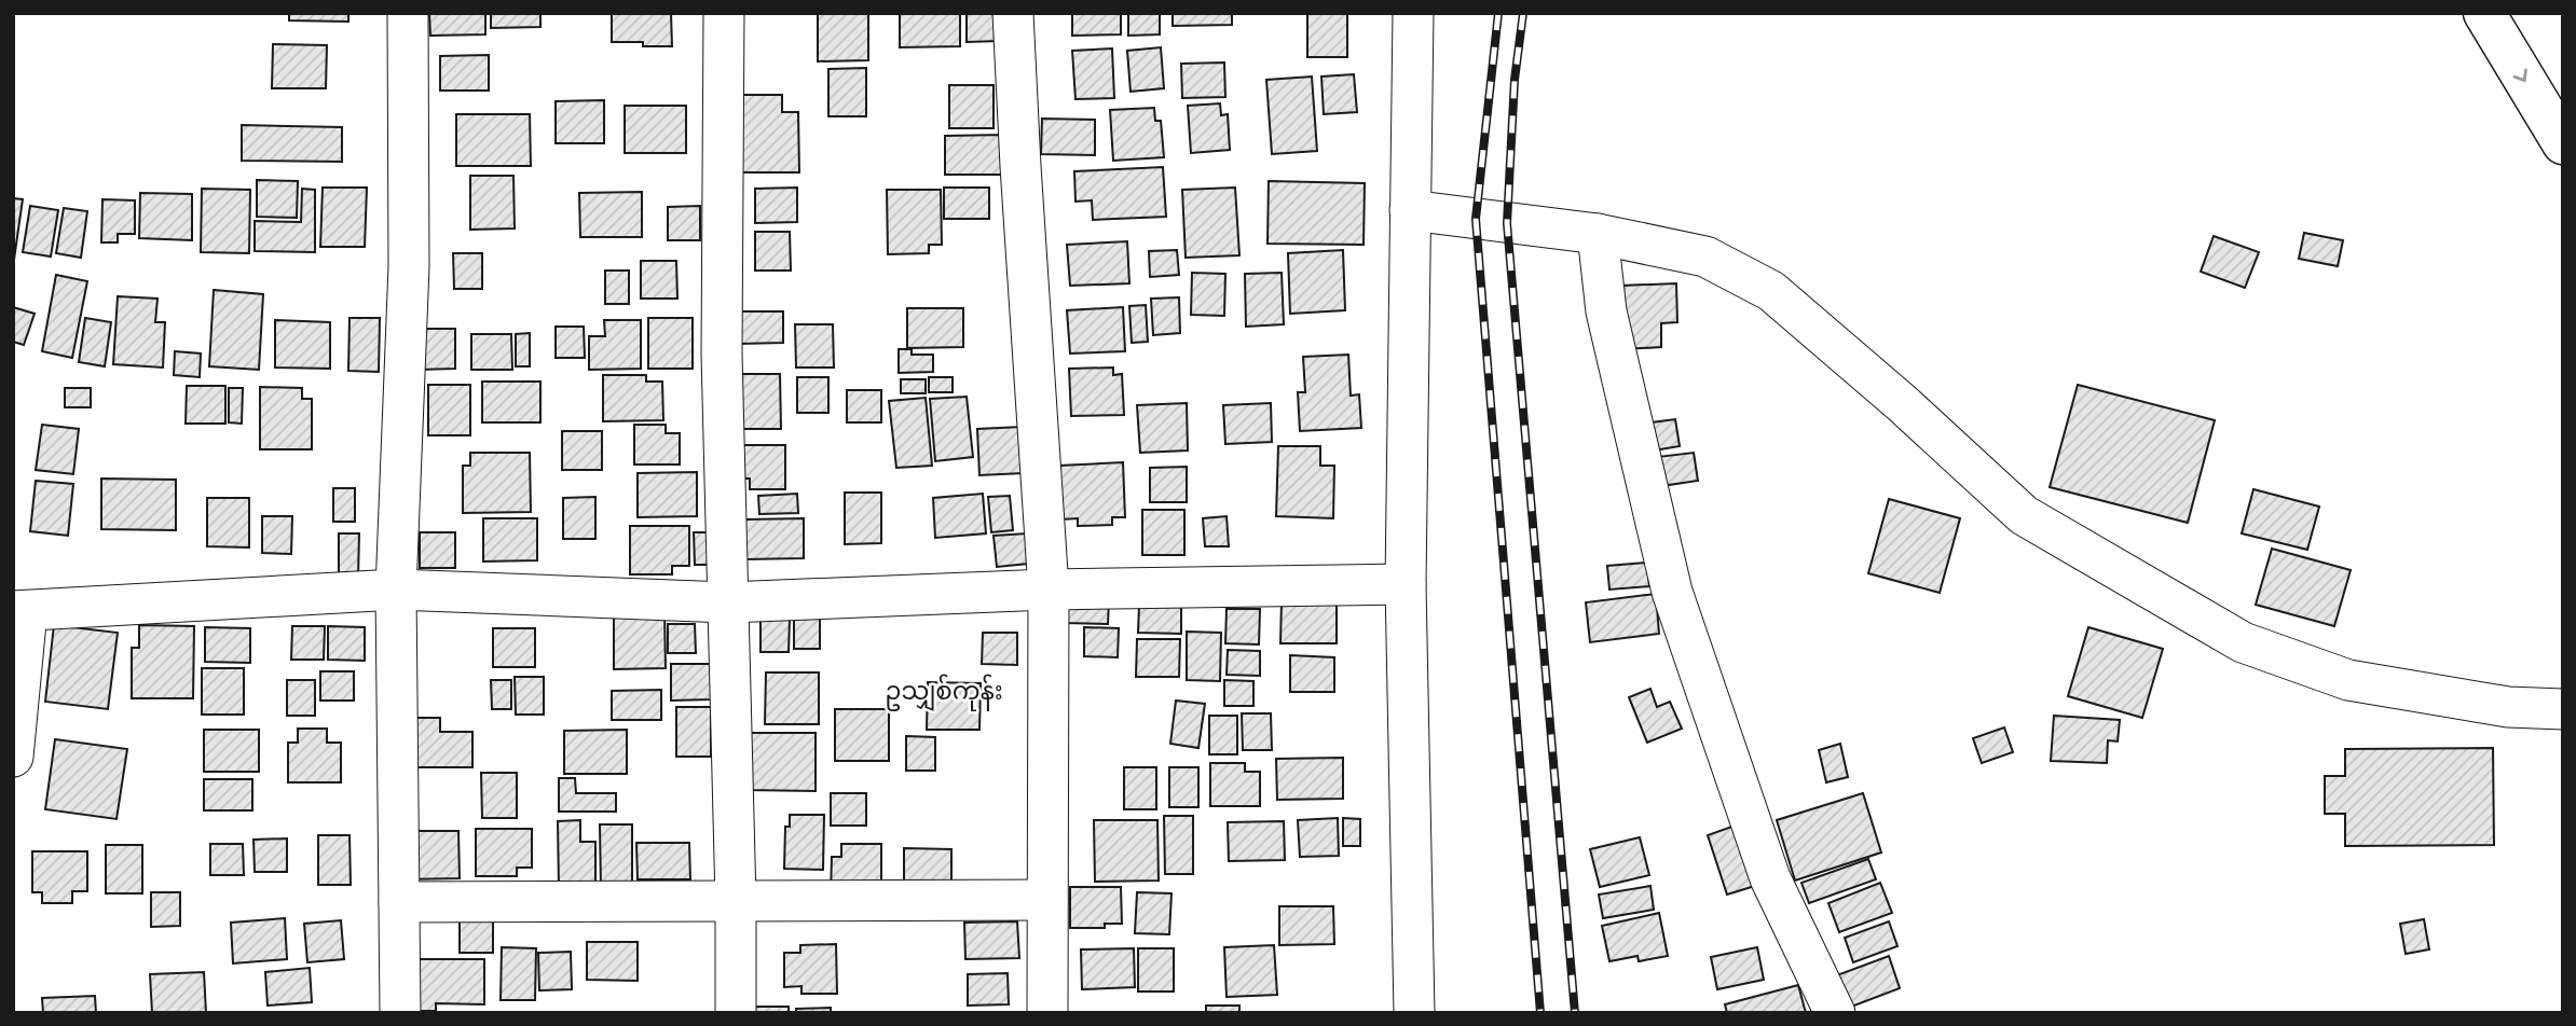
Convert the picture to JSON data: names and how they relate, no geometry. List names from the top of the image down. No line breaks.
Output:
{"districts":["ဥသျှစ်ကုန်း"]}
